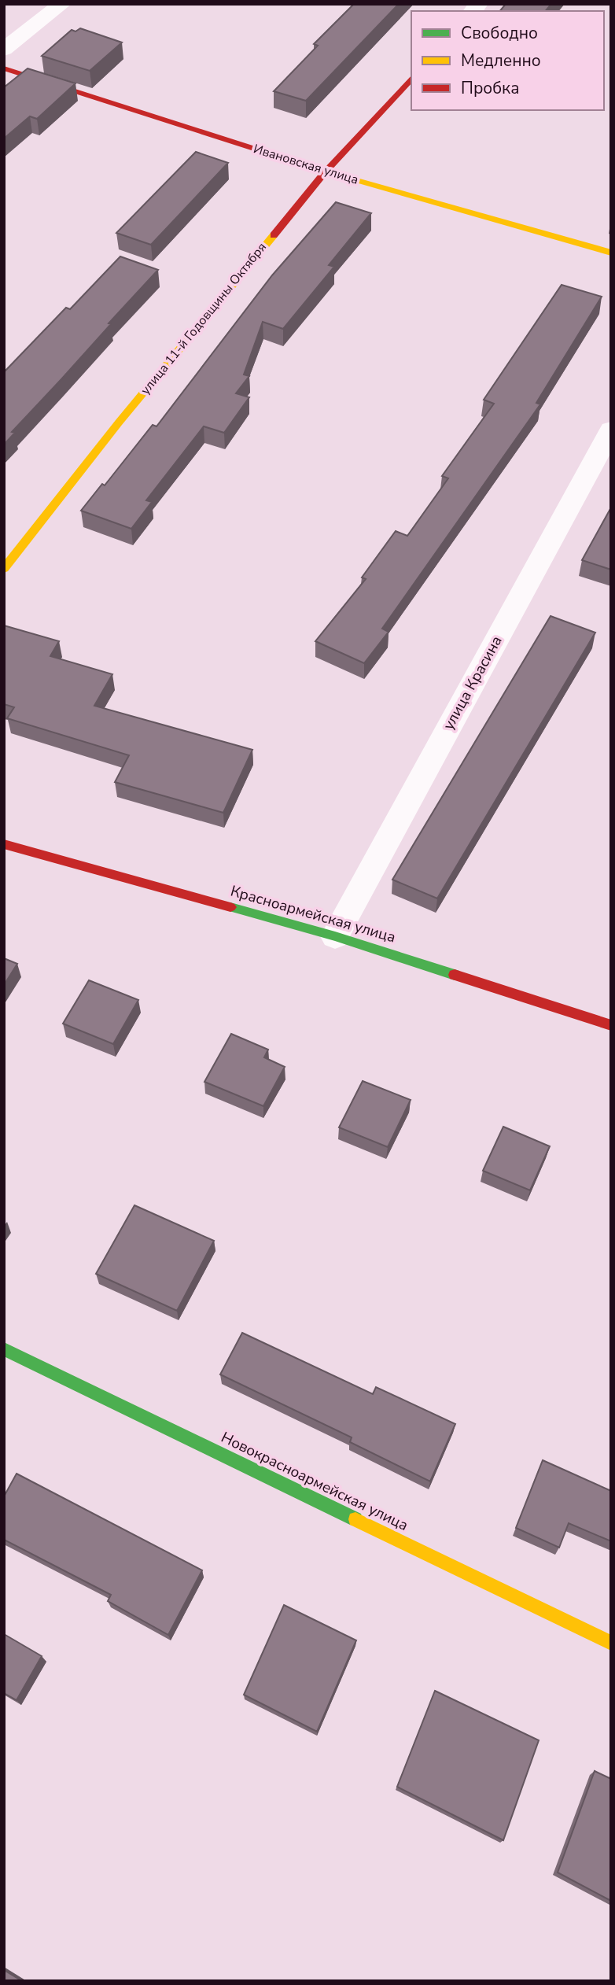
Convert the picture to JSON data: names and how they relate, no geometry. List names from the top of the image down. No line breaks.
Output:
{"streets":{"street":["Ивановская улица","улица 11-й Годовщины Октября","улица Красина","Красноармейская улица","Новокрасноармейская улица"]},"crossings":[["Ивановская улица","улица 11-й Годовщины Октября"],["улица Красина","Красноармейская улица"]],"legend":["Свободно","Медленно","Пробка"]}
